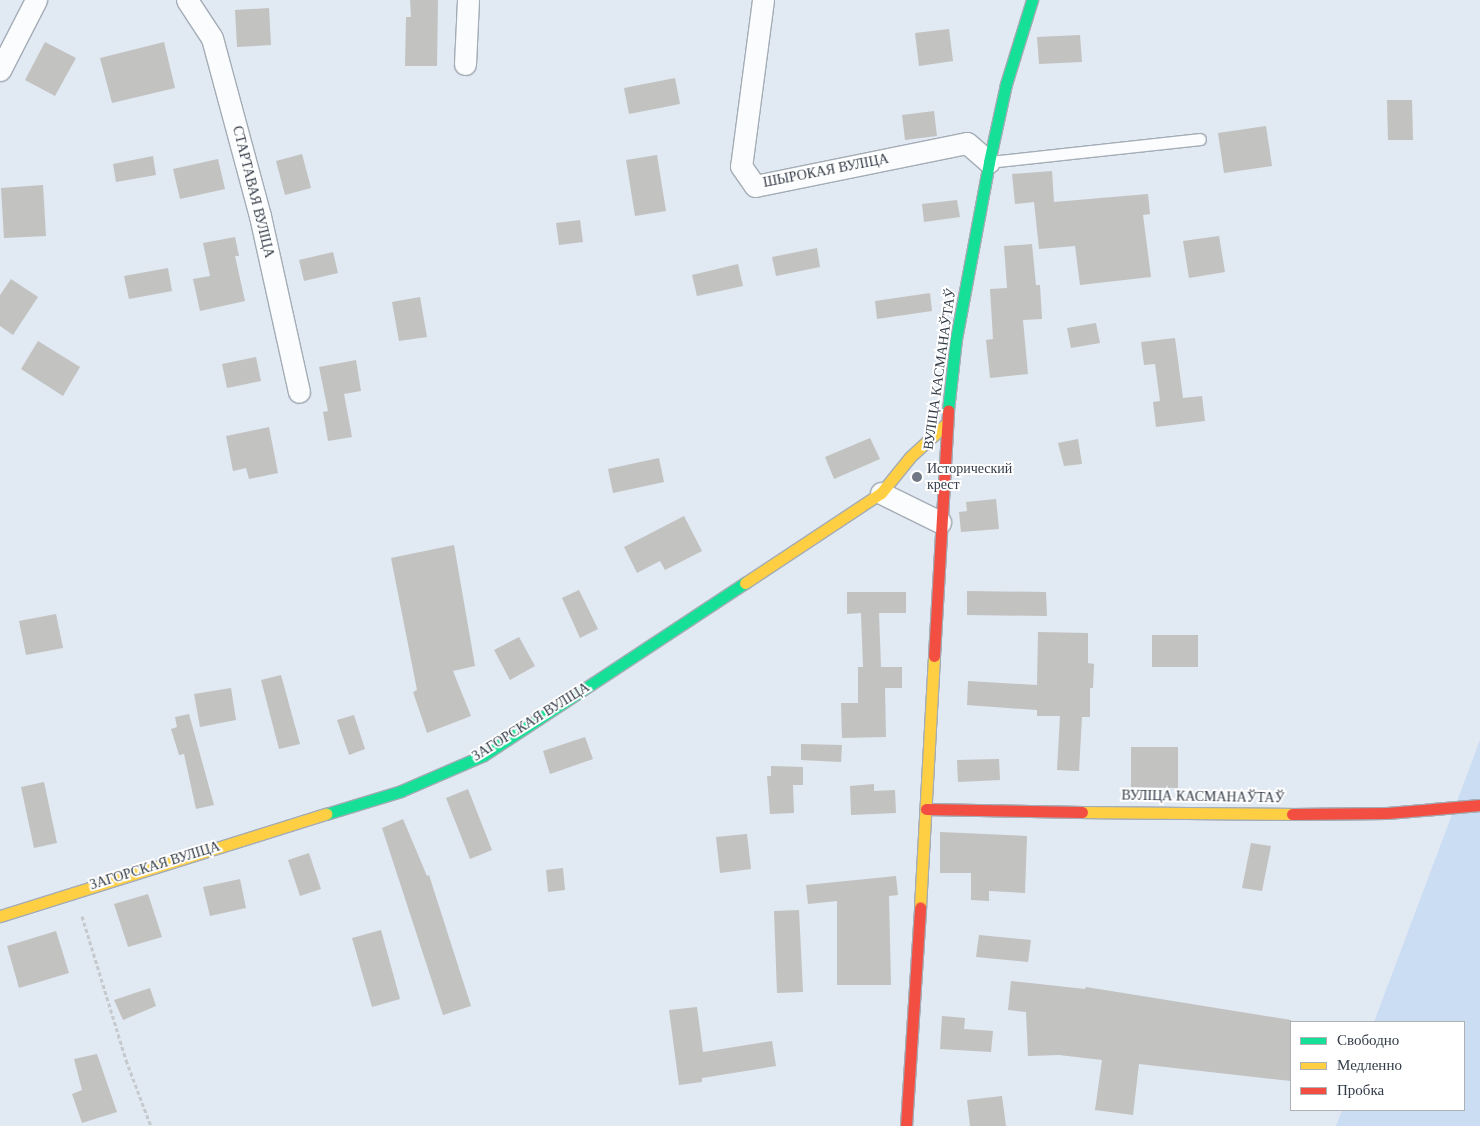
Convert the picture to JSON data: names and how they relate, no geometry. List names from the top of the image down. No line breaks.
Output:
{"streets":{"street":["ШЫРОКАЯ ВУЛІЦА","СТАРТАВАЯ ВУЛІЦА","ВУЛІЦА КАСМАНАЎТАЎ","ЗАГОРСКАЯ ВУЛІЦА"]},"crossings":[["ШЫРОКАЯ ВУЛІЦА","ВУЛІЦА КАСМАНАЎТАЎ"],["ВУЛІЦА КАСМАНАЎТАЎ","ЗАГОРСКАЯ ВУЛІЦА"]],"places":["Исторический крест"],"legend":["Свободно","Медленно","Пробка"]}
